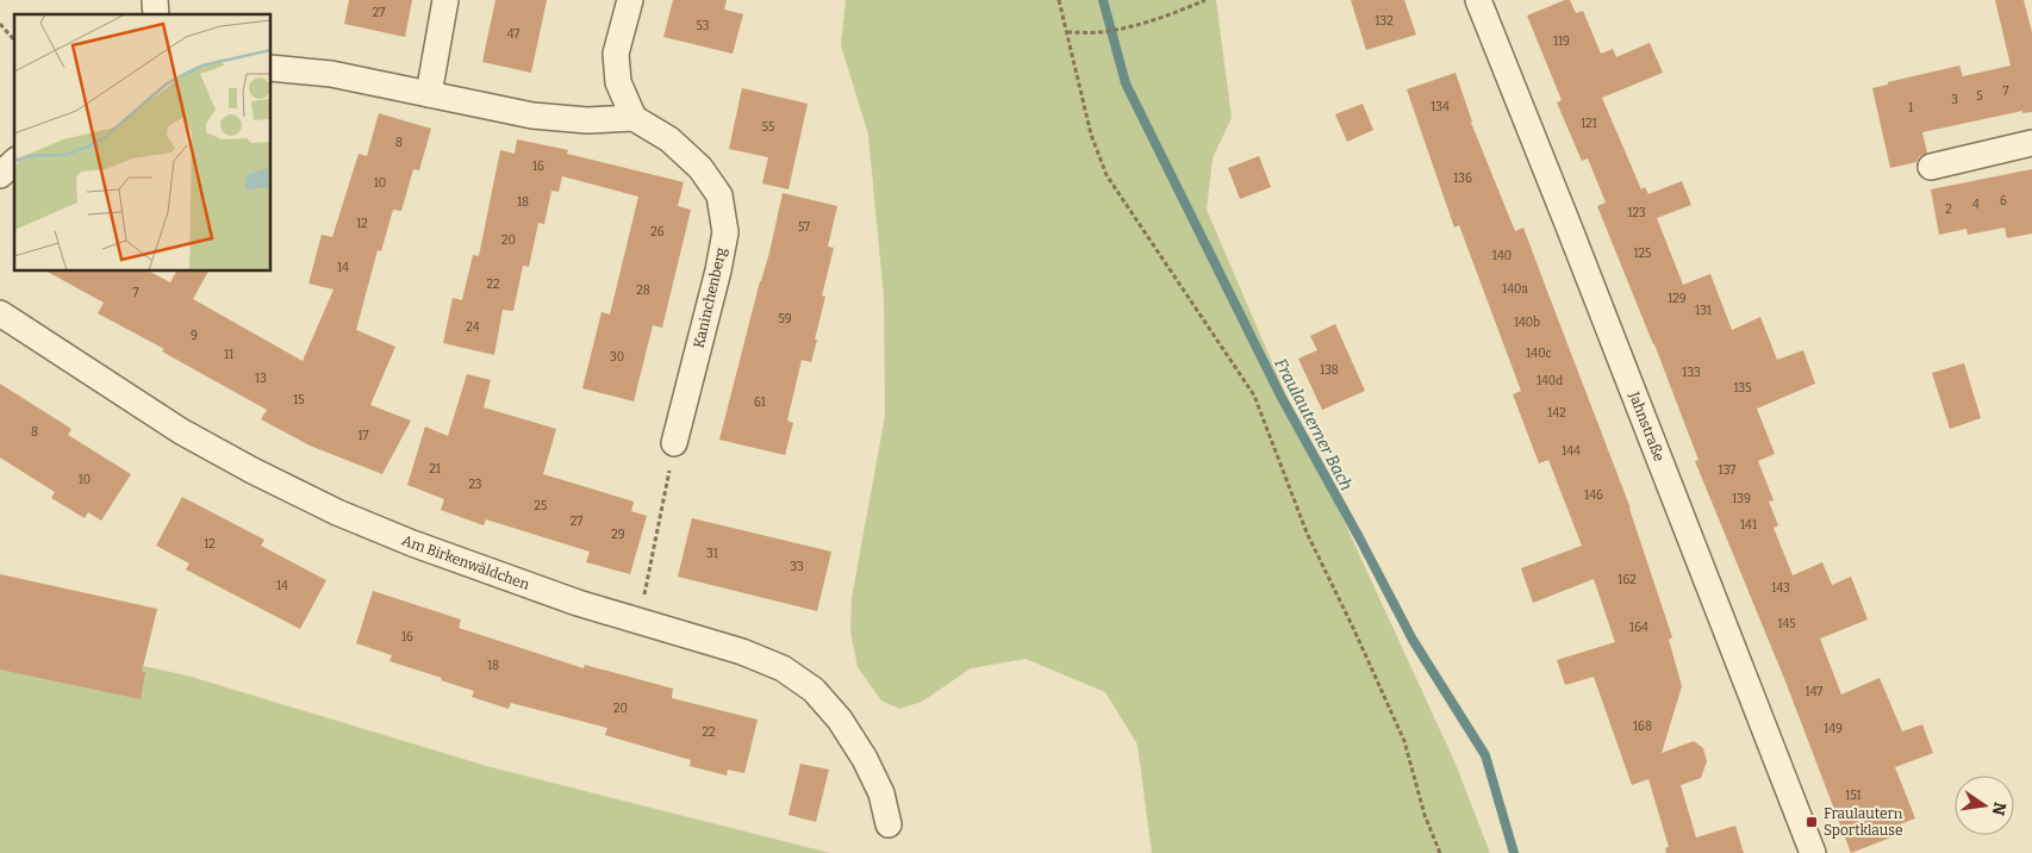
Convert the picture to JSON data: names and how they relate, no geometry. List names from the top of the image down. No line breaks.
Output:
{"streets":{"street":["Kaninchenberg","Jahnstraße","Am Birkenwäldchen"]},"water":["Fraulauterner Bach"],"places":{"transit":["Fraulautern Sportklause"]},"house_numbers":["27","132","53","47","119","7","5","3","134","1","121","55","8","16","136","10","6","18","4","2","123","12","57","26","20","125","140","14","22","140a","28","7","129","131","59","140b","24","9","140c","11","30","138","133","13","140d","135","15","61","142","8","17","144","21","137","10","23","146","139","25","27","141","29","12","31","33","162","14","143","145","164","16","18","147","20","168","149","22","151"],"north":"right"}
